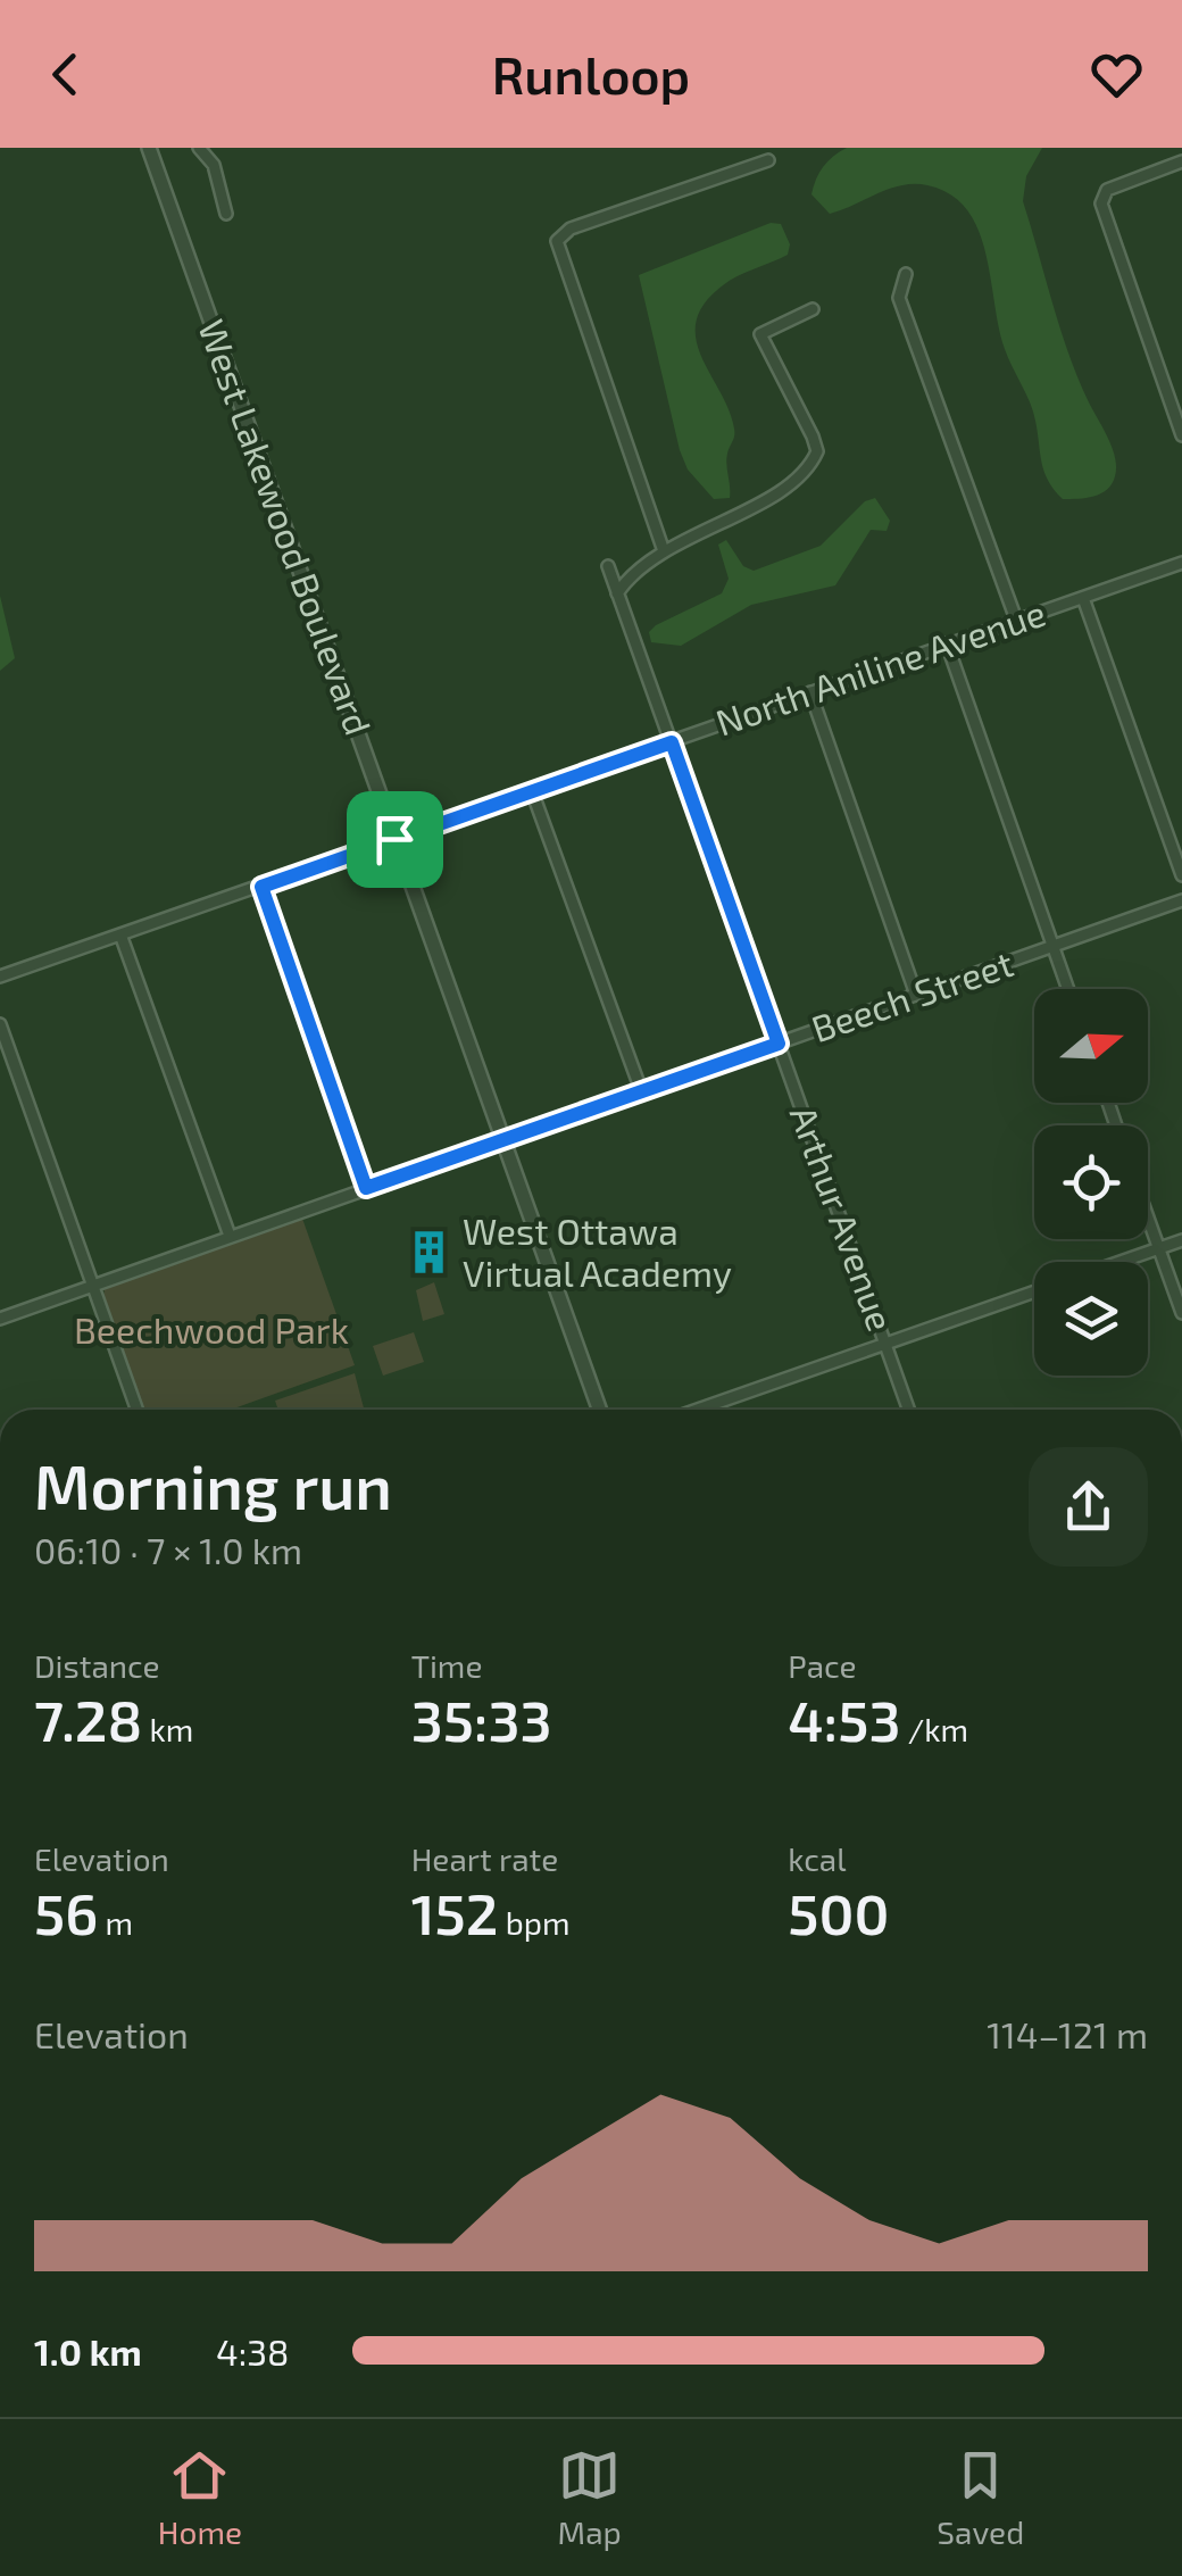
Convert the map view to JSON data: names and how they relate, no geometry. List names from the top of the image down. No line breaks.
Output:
{"streets":{"street":["West Lakewood Boulevard","North Aniline Avenue","Beech Street","Arthur Avenue"]},"crossings":[["West Lakewood Boulevard","North Aniline Avenue"],["West Lakewood Boulevard","Beech Street"],["North Aniline Avenue","Arthur Avenue"],["Beech Street","Arthur Avenue"]],"parks":["Beechwood Park"],"places":{"building":["West Ottawa Virtual Academy"]},"north":"right","page":{"header":"Runloop","heading":["Morning run","06:10 · 7 × 1.0 km"],"stats":[["Distance","7.28 km"],["Time","35:33"],["Pace","4:53 /km"],["Elevation","56 m"],["Heart rate","152 bpm"],["kcal","500"]],"chart":["Elevation","114–121 m"],"list":[{"name":"1.0 km","note":"4:38"}],"tabs":["Home","Map","Saved"]}}
